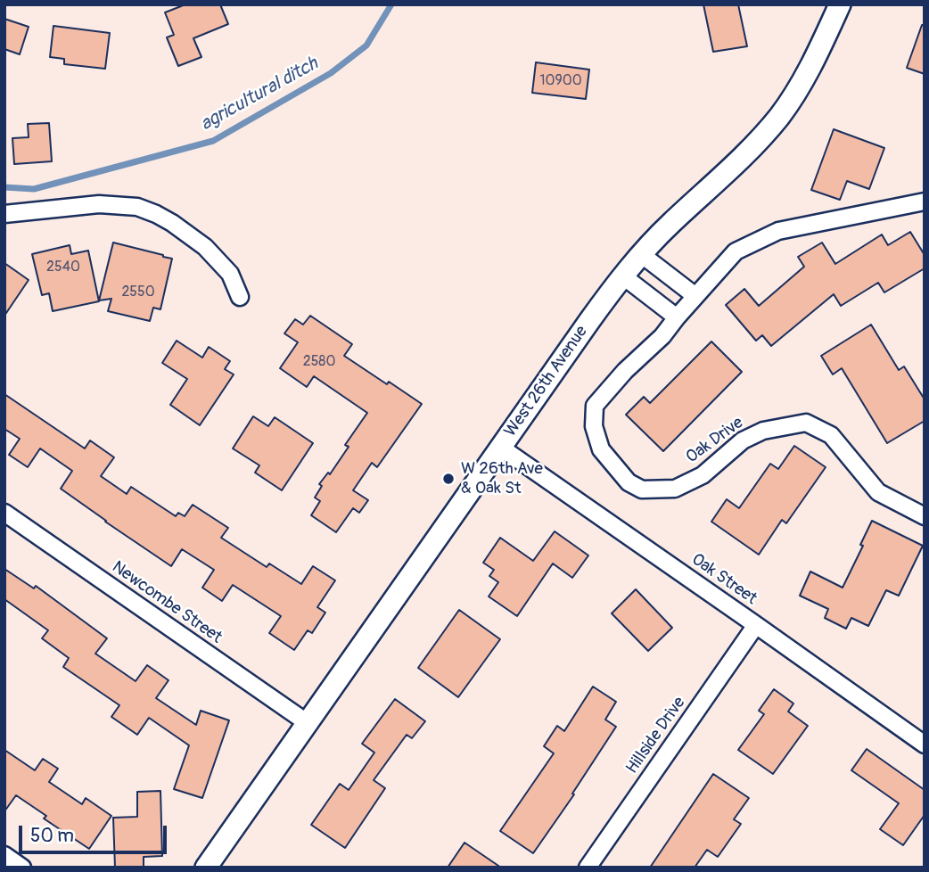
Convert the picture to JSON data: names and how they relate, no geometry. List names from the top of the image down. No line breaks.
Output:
{"streets":{"street":["West 26th Avenue","Oak Drive","Oak Street","Newcombe Street","Hillside Drive"]},"crossings":[["West 26th Avenue","Oak Street"],["West 26th Avenue","Newcombe Street"],["Oak Street","Hillside Drive"]],"water":["agricultural ditch"],"places":["W 26th Ave & Oak St"],"house_numbers":["10900","2540","2550","2580"],"scale_bar":"50 m"}
